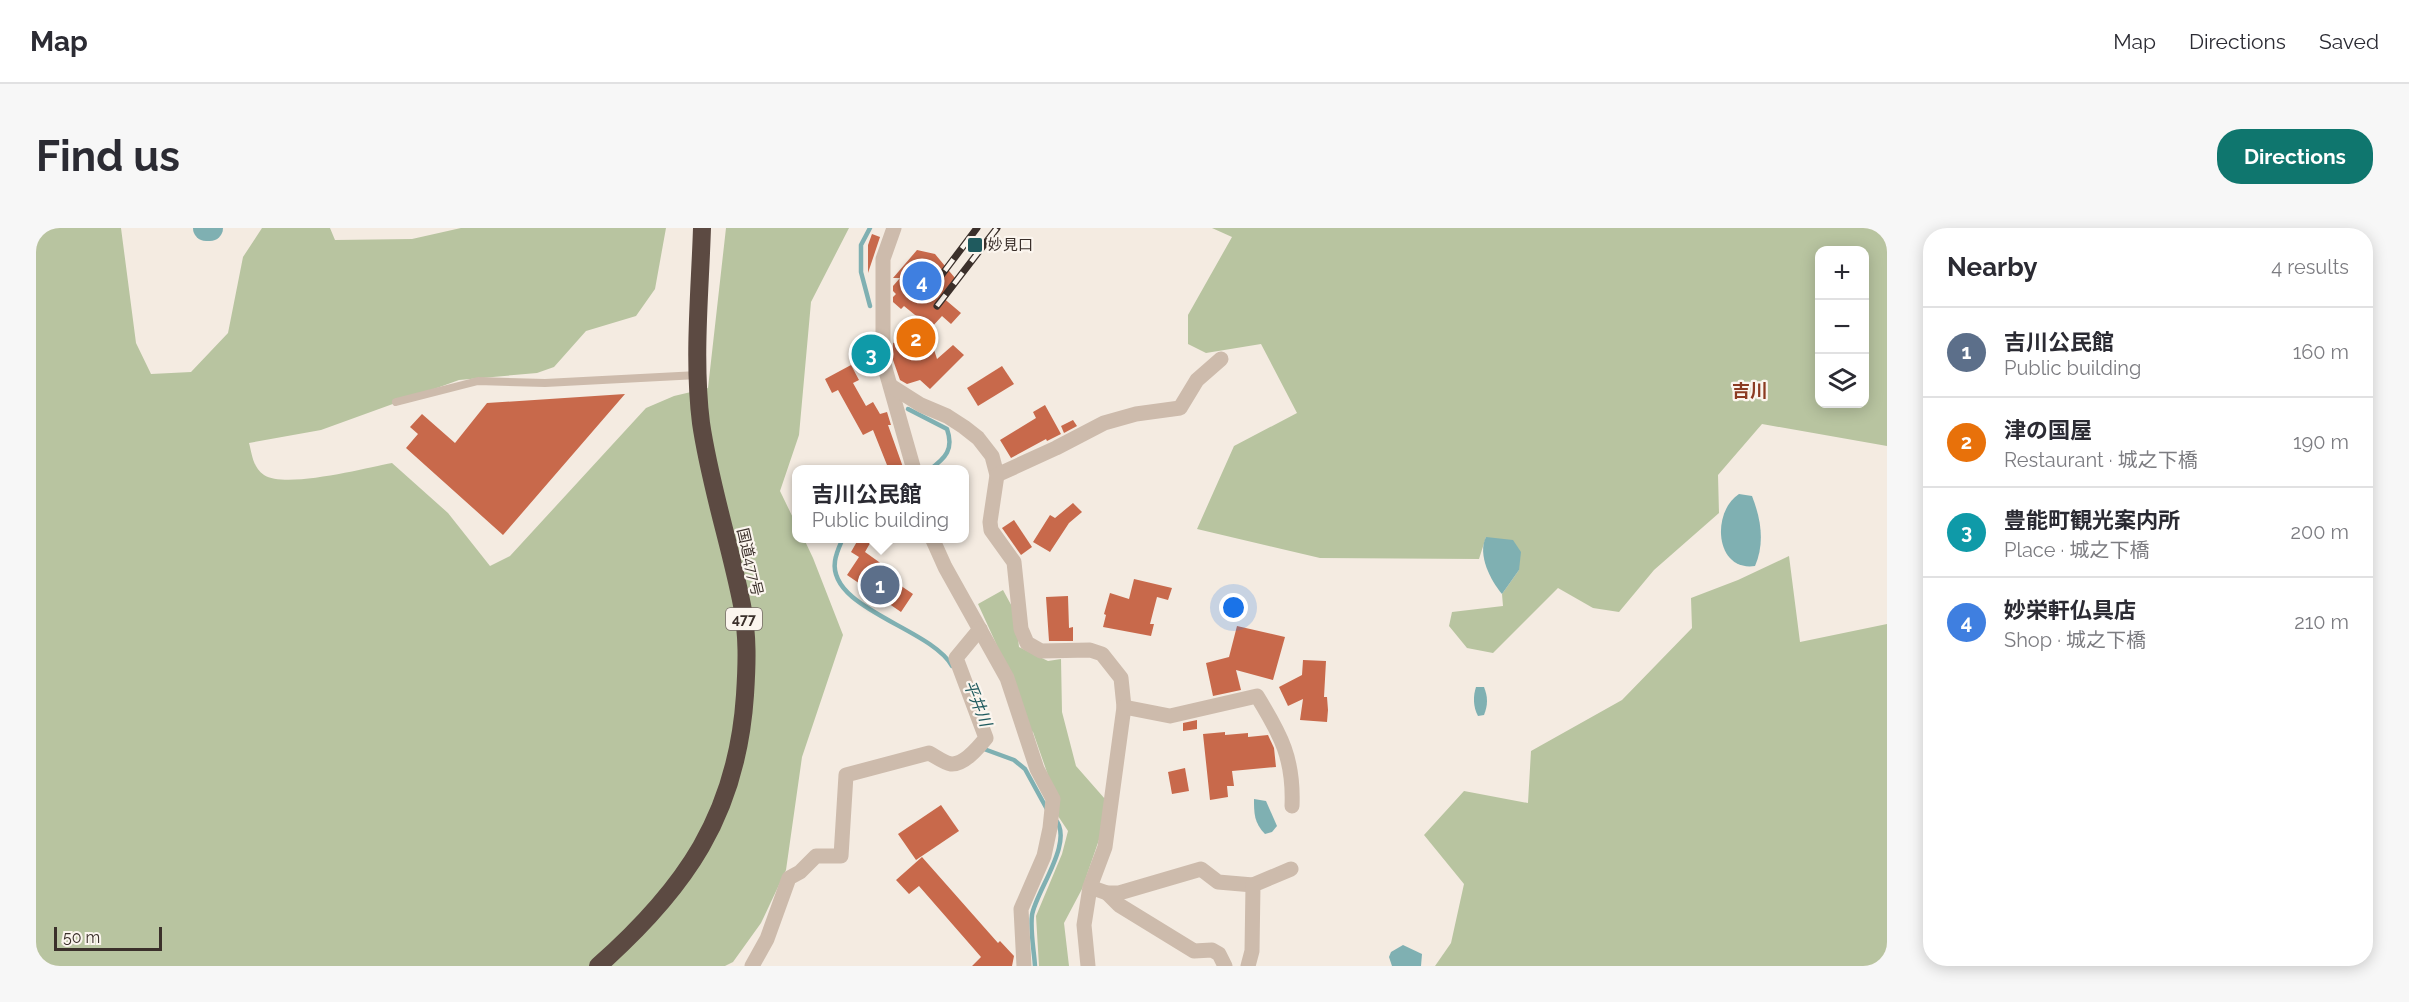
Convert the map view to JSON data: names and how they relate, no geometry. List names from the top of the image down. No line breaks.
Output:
{"streets":{"highway":["国道477号","477"]},"districts":["吉川"],"water":["平井川"],"places":{"transit":["妙見口"]},"scale_bar":"50 m","page":{"header":"Map","nav":["Map","Directions","Saved"],"buttons":"Directions","title":"Find us","heading":["Nearby","4 results"],"map_buttons":["+","−"],"pins":["4","2","3","1"],"list":[{"mark":"1","name":"吉川公民館","note":"Public building","value":"160 m"},{"mark":"2","name":"津の国屋","note":"Restaurant · 城之下橋","value":"190 m"},{"mark":"3","name":"豊能町観光案内所","note":"Place · 城之下橋","value":"200 m"},{"mark":"4","name":"妙栄軒仏具店","note":"Shop · 城之下橋","value":"210 m"}],"popup":["吉川公民館","Public building"],"scale":"50 m"}}
